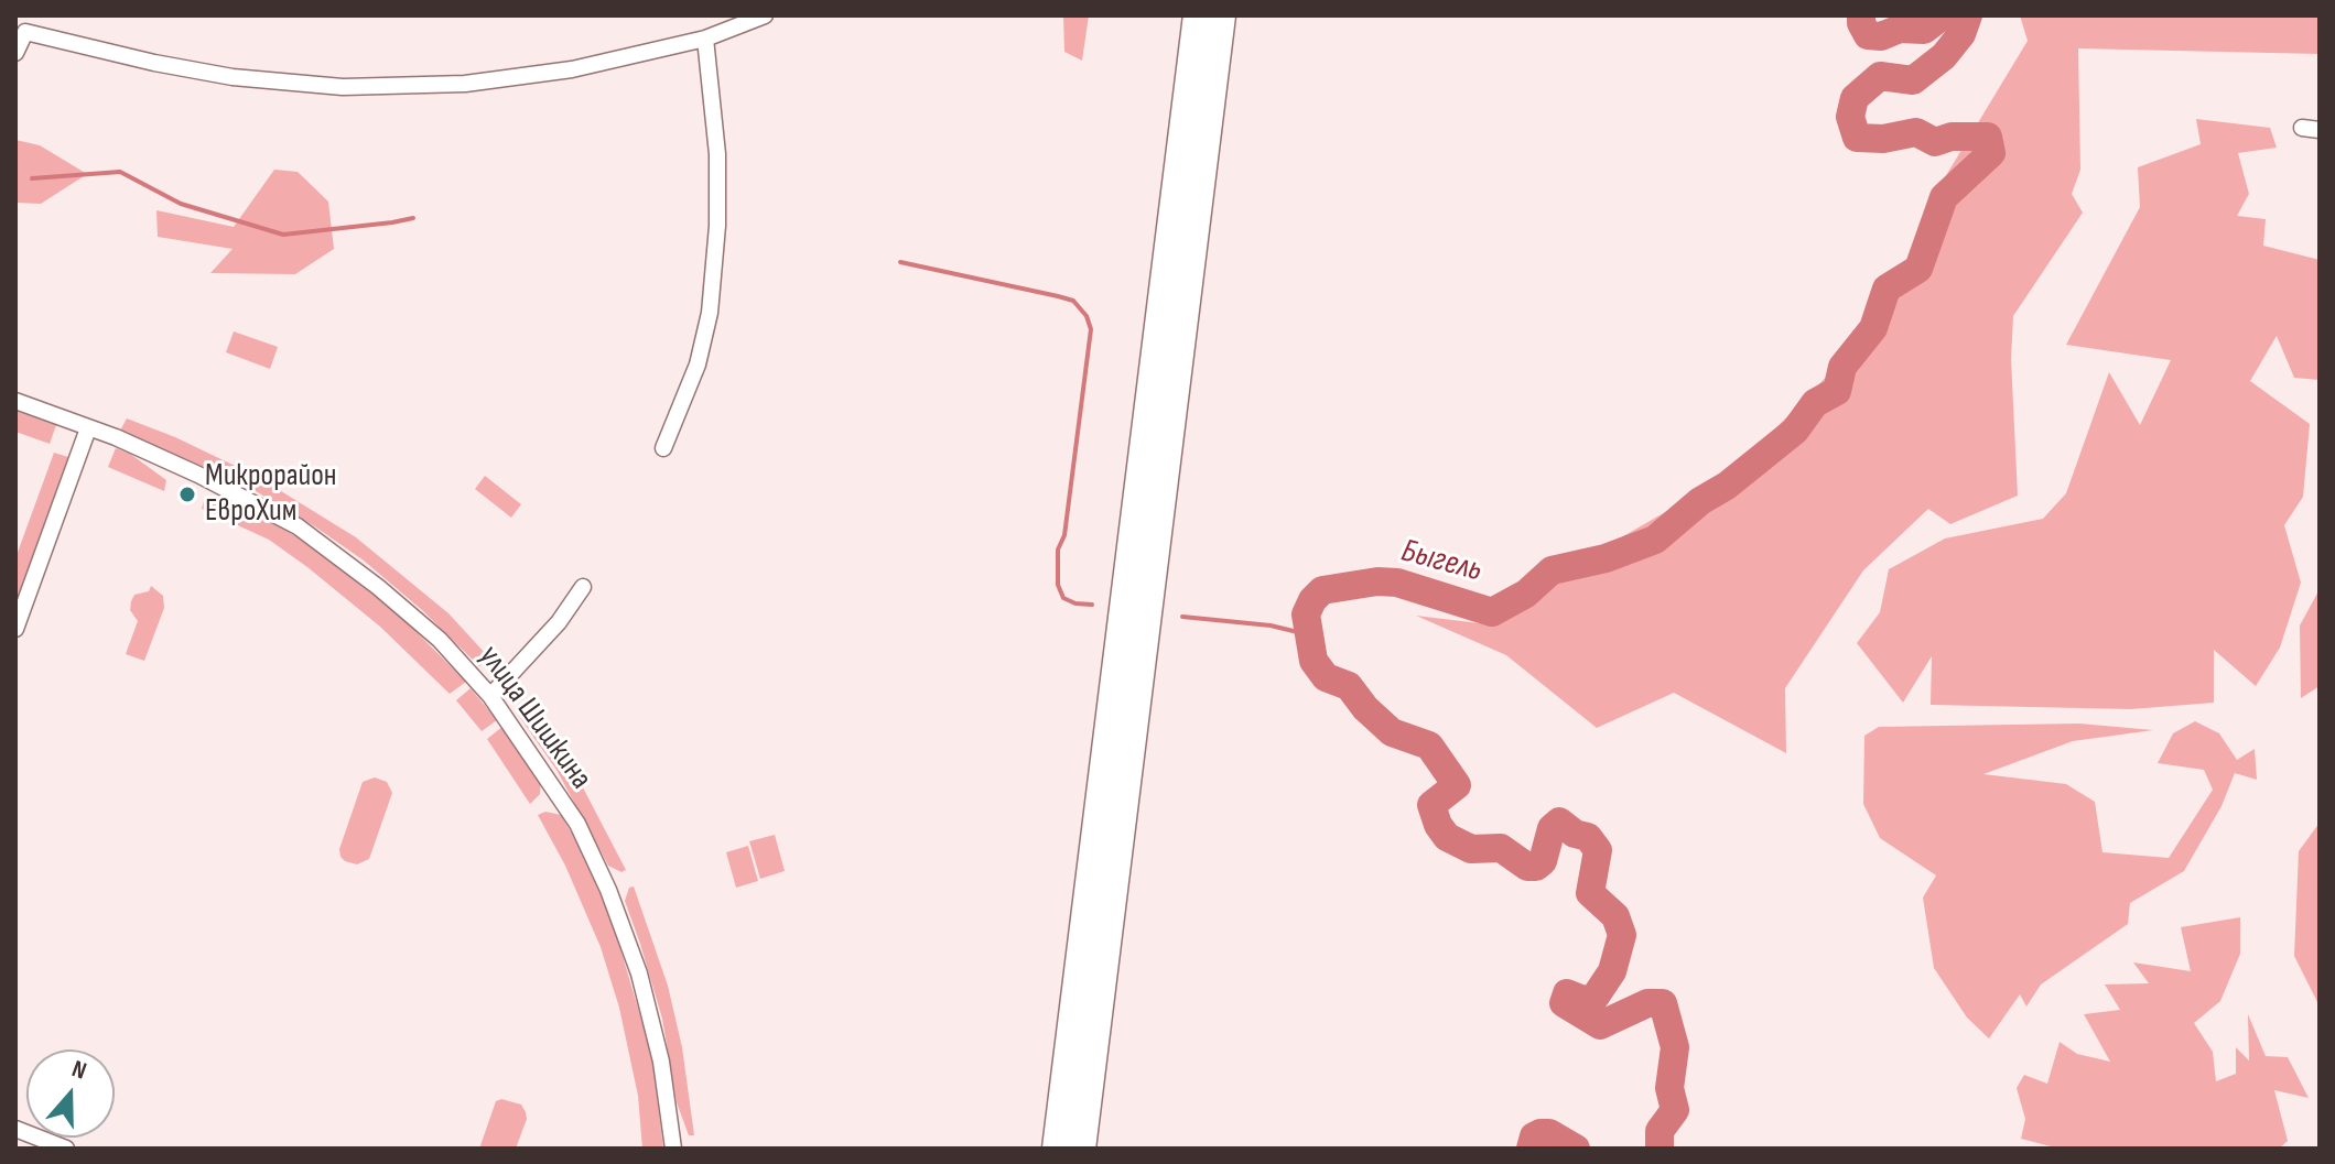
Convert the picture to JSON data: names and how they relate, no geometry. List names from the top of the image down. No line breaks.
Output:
{"streets":{"street":["улица Шишкина"]},"water":["Быгель"],"places":["Микрорайон ЕвроХим"],"north":"top"}
